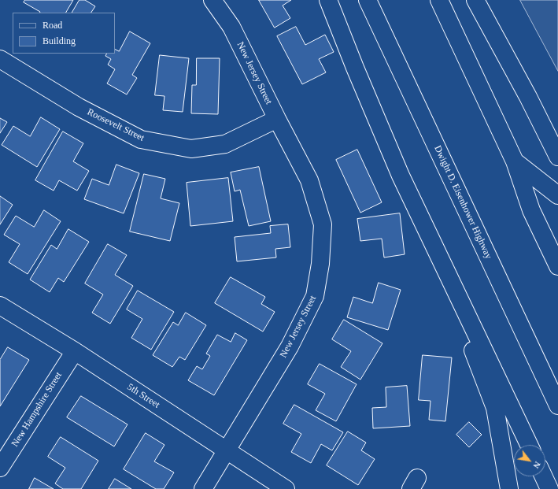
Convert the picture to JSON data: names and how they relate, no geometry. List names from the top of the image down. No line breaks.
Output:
{"streets":{"main road":["New Jersey Street","Roosevelt Street","Dwight D. Eisenhower Highway","5th Street","New Hampshire Street"]},"crossings":[["New Jersey Street","Roosevelt Street"],["New Jersey Street","5th Street"],["5th Street","New Hampshire Street"]],"legend":["Road","Building"],"north":"bottom right"}
